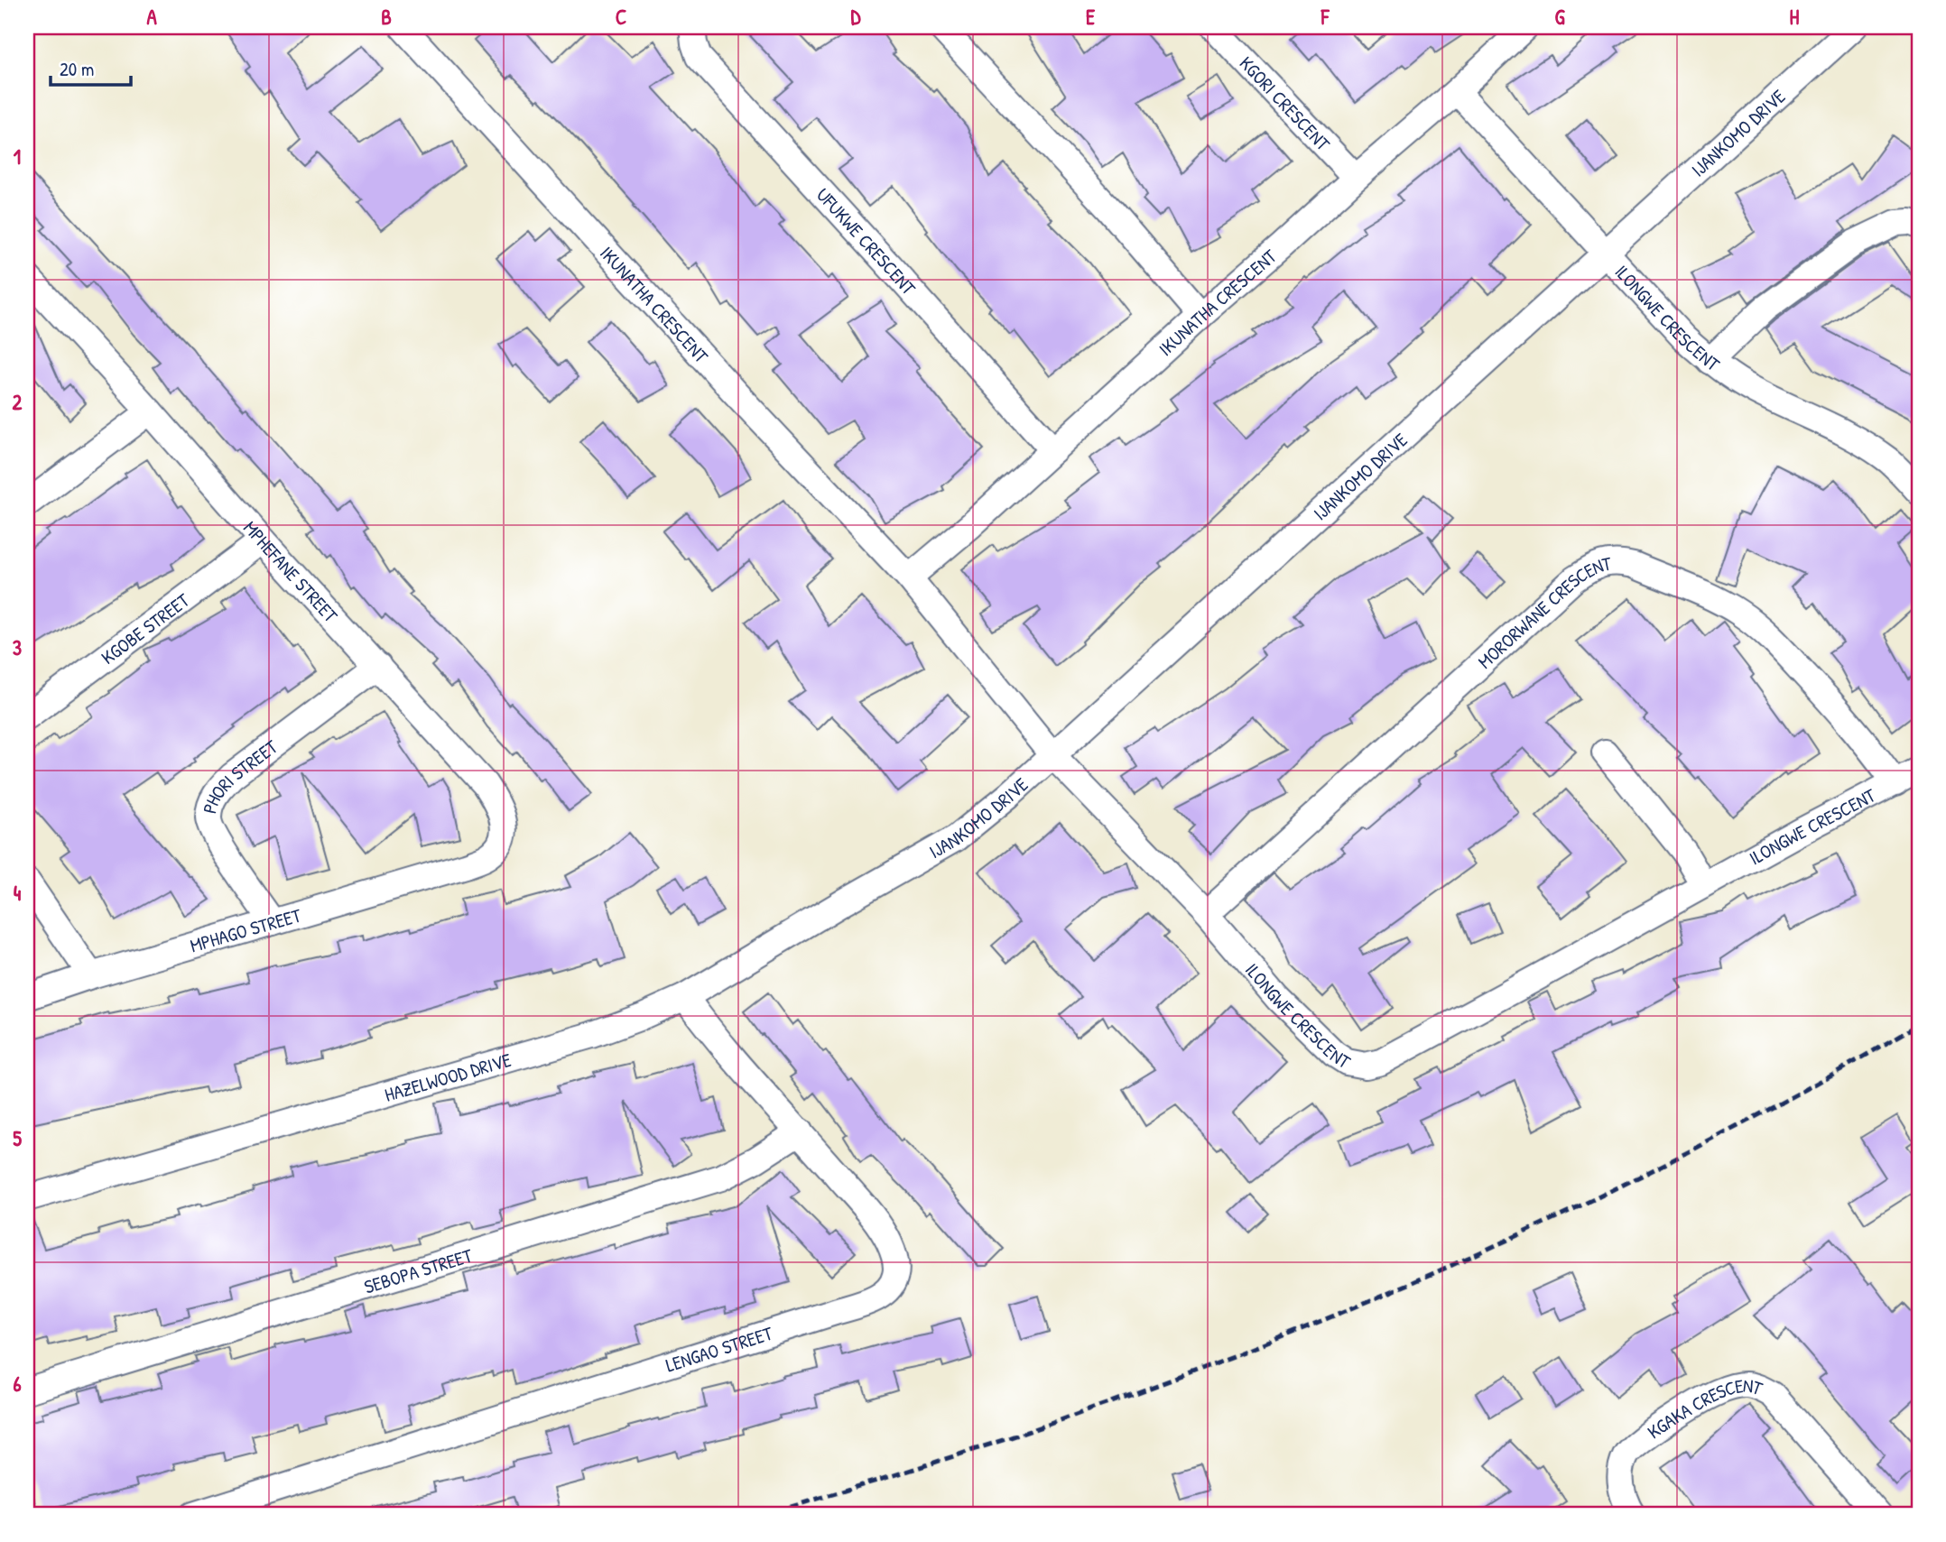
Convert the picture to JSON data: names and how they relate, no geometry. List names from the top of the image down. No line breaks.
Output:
{"streets":{"street":["KGORI CRESCENT","IJANKOMO DRIVE","UFUKWE CRESCENT","IKUNATHA CRESCENT","ILONGWE CRESCENT","MPHEFANE STREET","MORORWANE CRESCENT","KGOBE STREET","PHORI STREET","MPHAGO STREET","HAZELWOOD DRIVE","SEBOPA STREET","LENGAO STREET","KGAKA CRESCENT"]},"crossings":[["KGORI CRESCENT","IKUNATHA CRESCENT"],["IJANKOMO DRIVE","IKUNATHA CRESCENT"],["IJANKOMO DRIVE","ILONGWE CRESCENT"],["IJANKOMO DRIVE","HAZELWOOD DRIVE"],["UFUKWE CRESCENT","IKUNATHA CRESCENT"],["IKUNATHA CRESCENT","ILONGWE CRESCENT"],["ILONGWE CRESCENT","MORORWANE CRESCENT"],["MPHEFANE STREET","KGOBE STREET"],["MPHEFANE STREET","PHORI STREET"],["MPHEFANE STREET","MPHAGO STREET"],["PHORI STREET","MPHAGO STREET"],["HAZELWOOD DRIVE","LENGAO STREET"],["SEBOPA STREET","LENGAO STREET"]],"scale_bar":"20 m","grid":{"columns":["A","B","C","D","E","F","G","H"],"rows":["1","2","3","4","5","6"]}}
